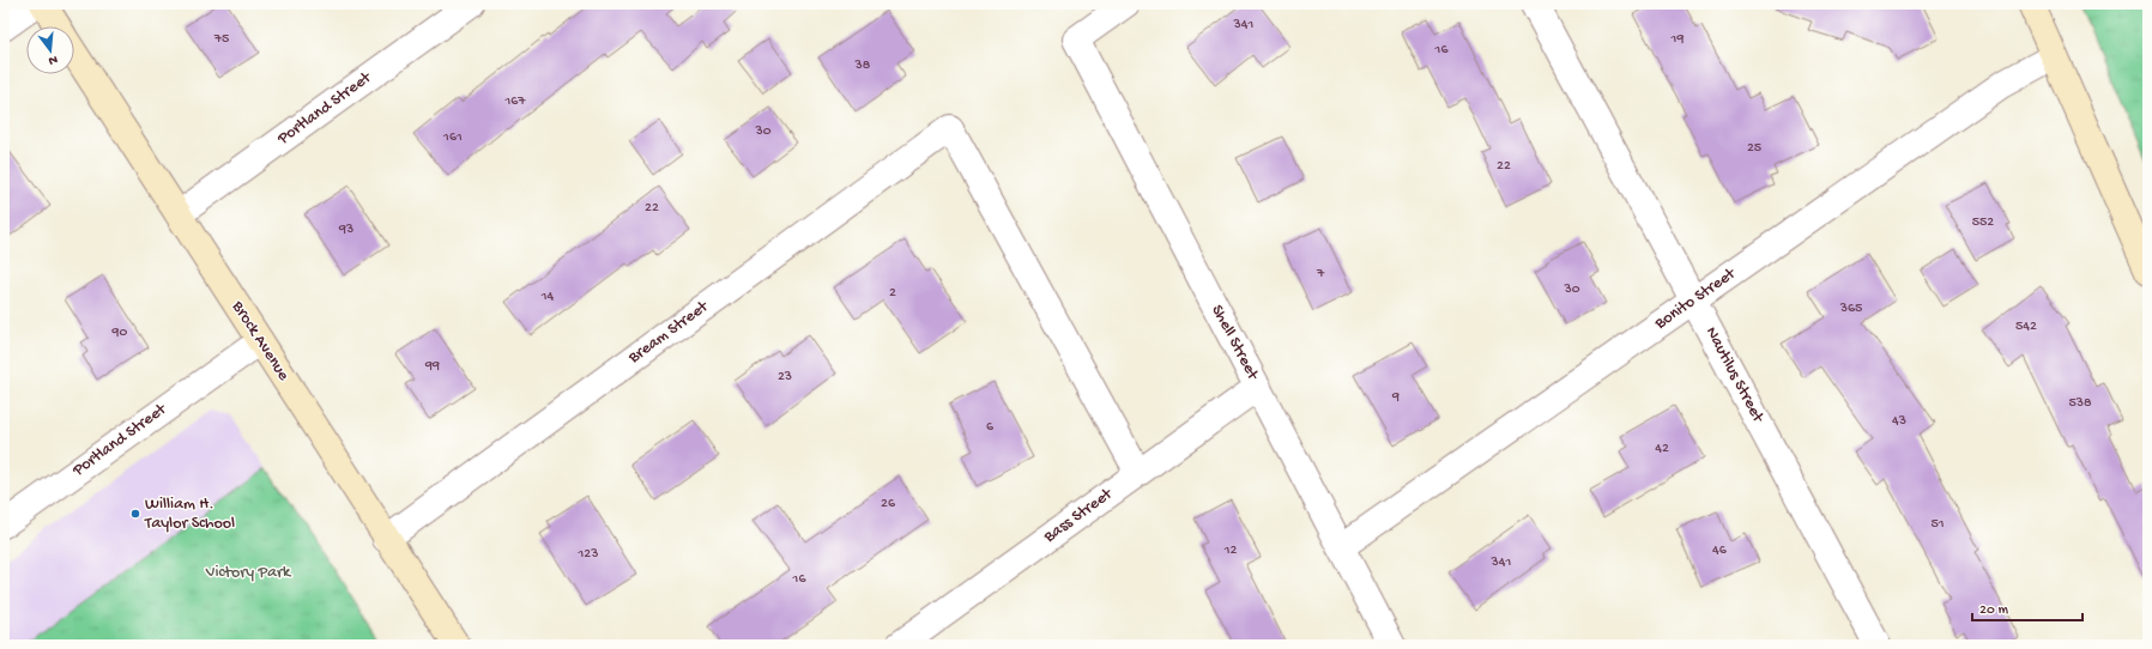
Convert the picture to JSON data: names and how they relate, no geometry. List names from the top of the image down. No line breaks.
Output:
{"streets":{"main road":["Brock Avenue"],"street":["Portland Street","Bonito Street","Bream Street","Shell Street","Nautilus Street","Bass Street"]},"crossings":[["Portland Street","Brock Avenue"],["Bonito Street","Shell Street"],["Bonito Street","Nautilus Street"],["Bream Street","Brock Avenue"],["Bream Street","Bass Street"],["Shell Street","Bass Street"]],"parks":["Victory Park"],"places":["William H. Taylor School"],"house_numbers":["341","75","19","16","38","167","30","161","25","22","22","552","93","7","30","2","14","365","542","90","99","23","9","538","43","6","42","26","51","12","46","123","341","16"],"scale_bar":"20 m","north":"bottom"}
